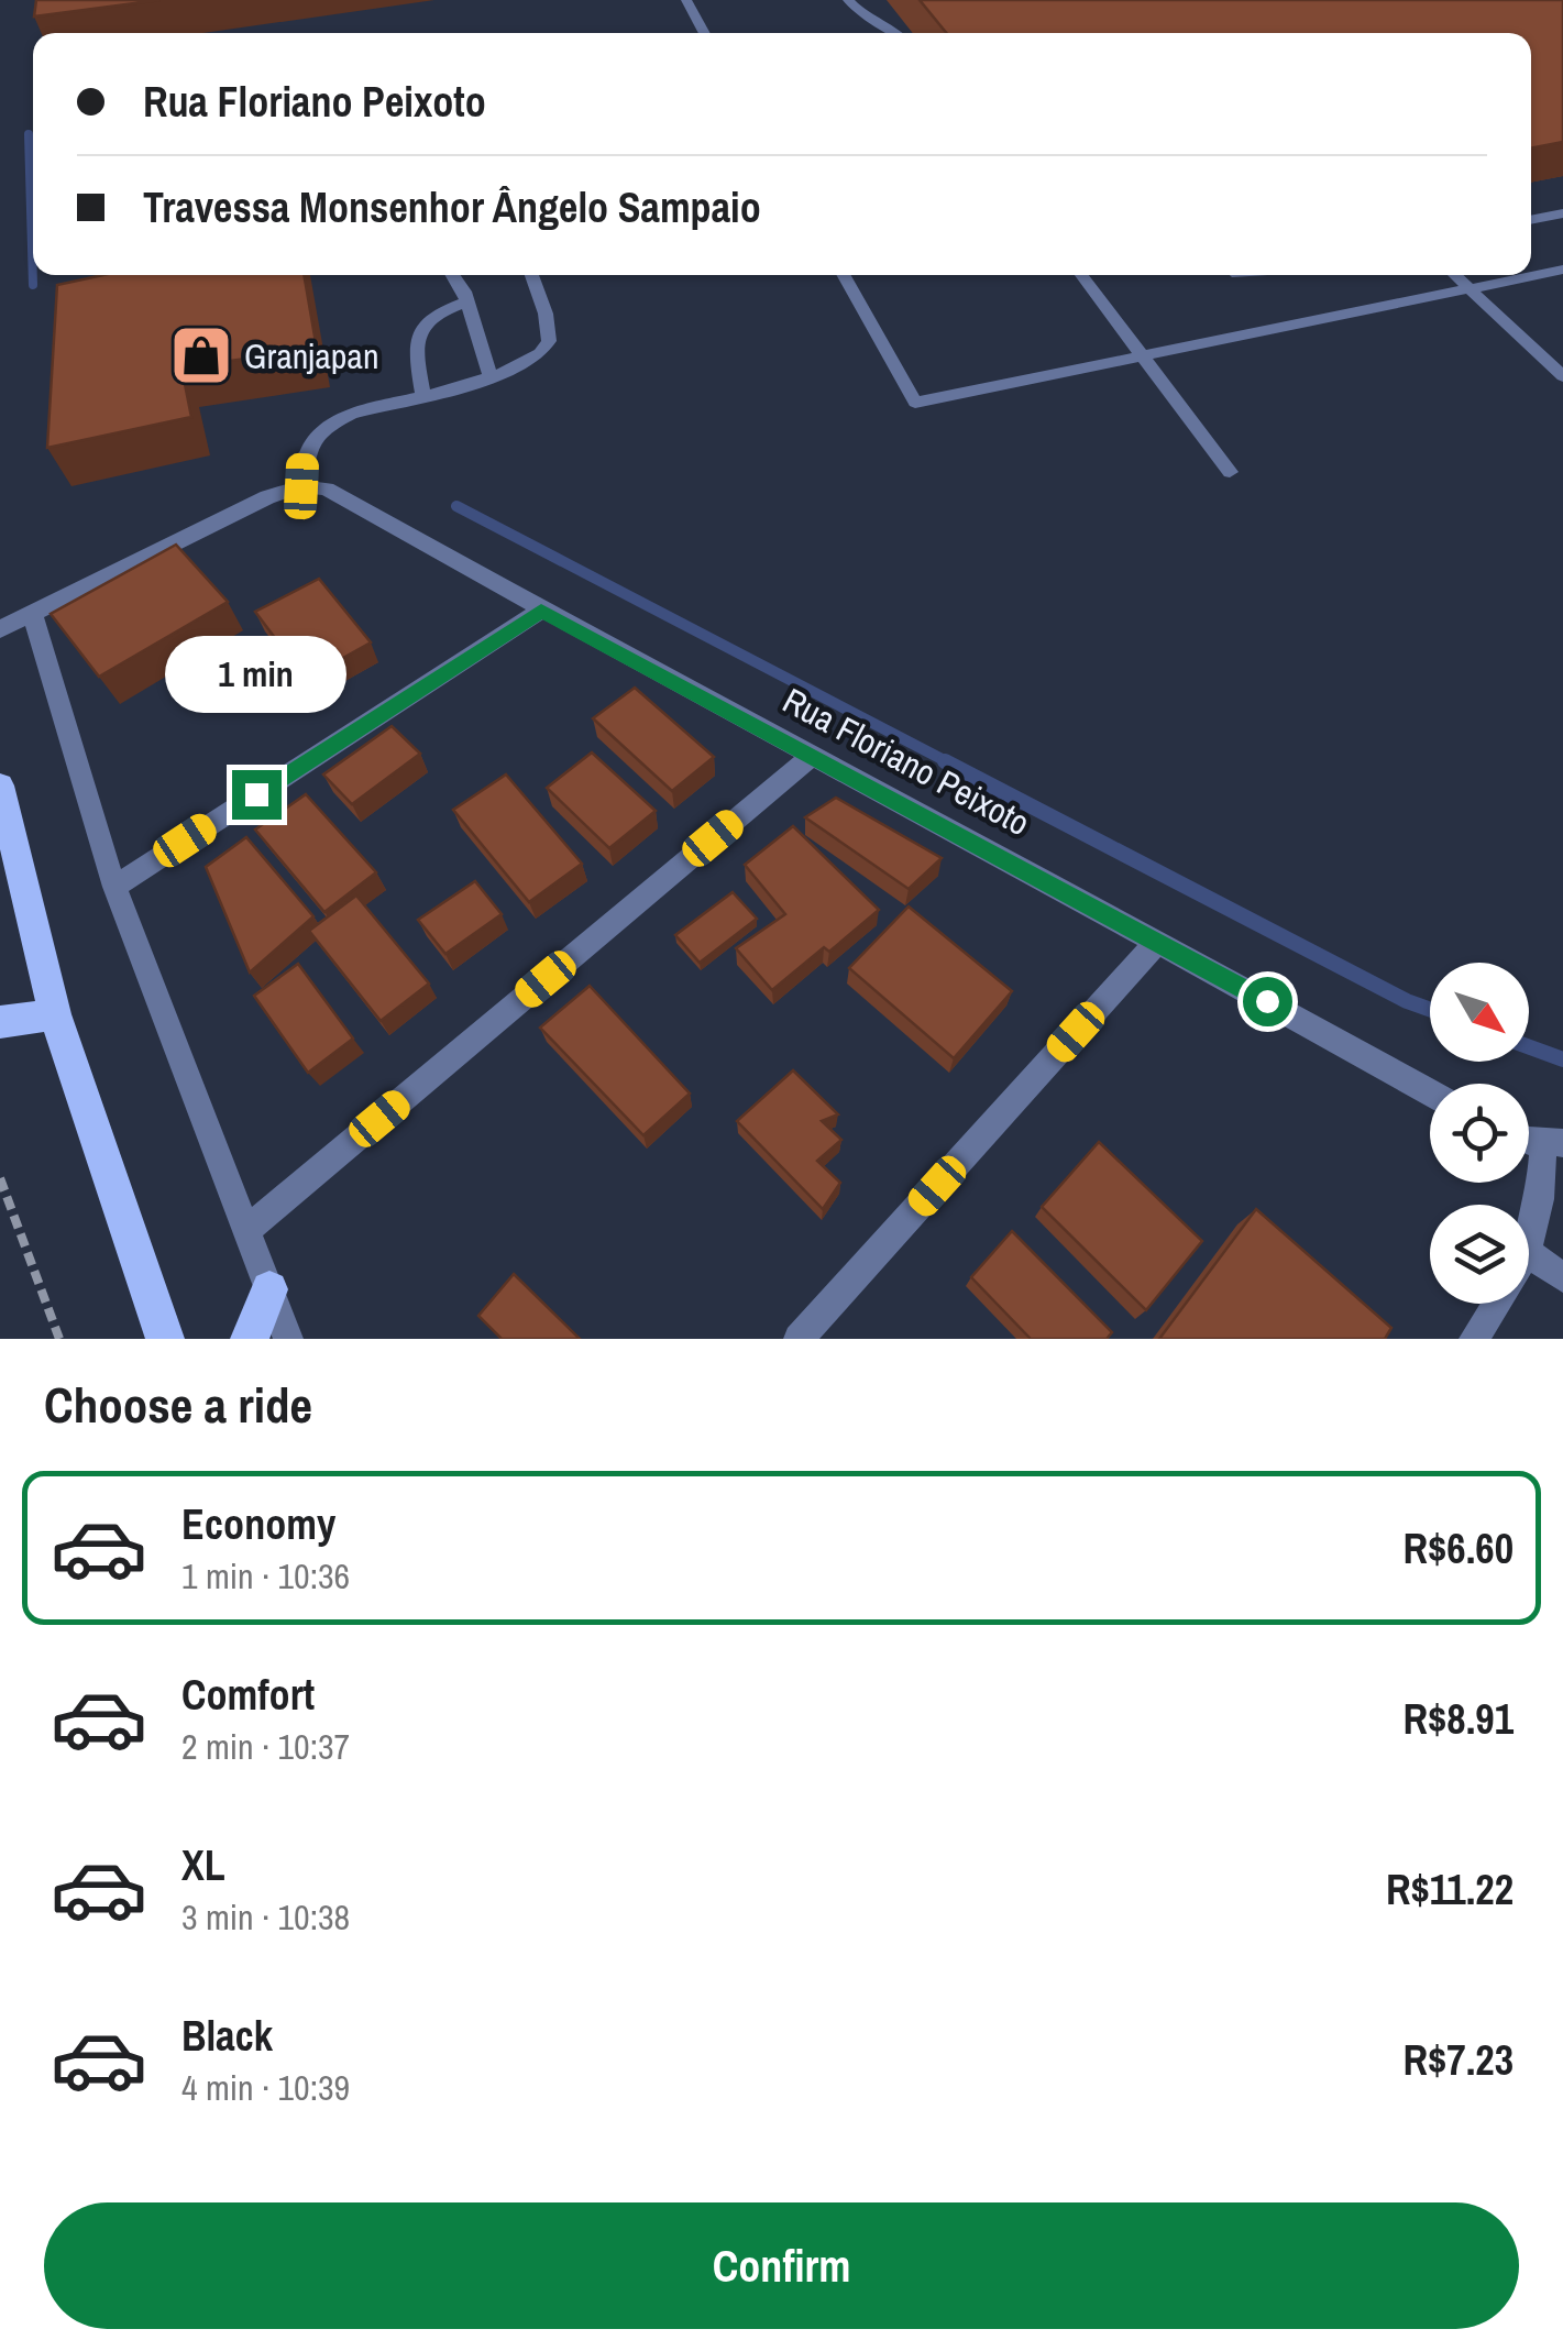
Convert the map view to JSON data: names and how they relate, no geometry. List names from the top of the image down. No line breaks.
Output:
{"streets":{"street":["Rua Floriano Peixoto"]},"places":{"shop":["Granjapan"]},"north":"bottom right","page":{"banner":["Rua Floriano Peixoto","Travessa Monsenhor Ângelo Sampaio"],"bubble":"1 min","heading":"Choose a ride","list":[{"name":"Economy","note":"1 min · 10:36","value":"R$6.60"},{"name":"Comfort","note":"2 min · 10:37","value":"R$8.91"},{"name":"XL","note":"3 min · 10:38","value":"R$11.22"},{"name":"Black","note":"4 min · 10:39","value":"R$7.23"}],"buttons":"Confirm"}}
